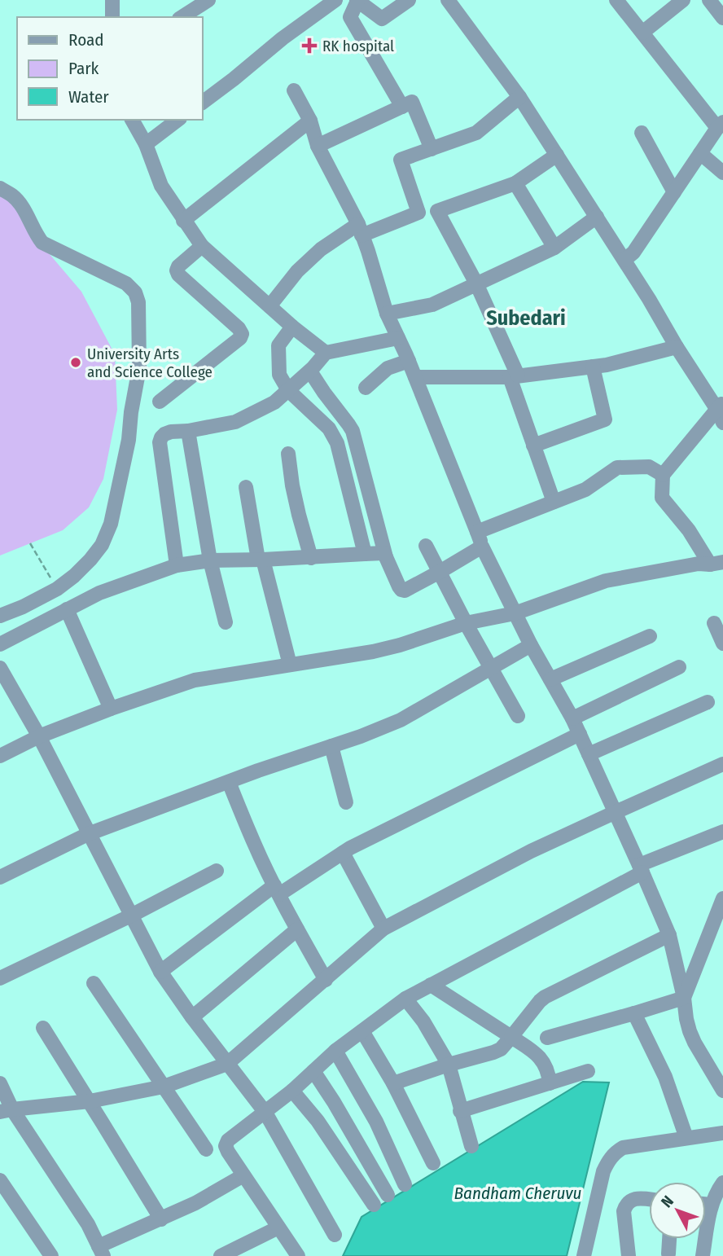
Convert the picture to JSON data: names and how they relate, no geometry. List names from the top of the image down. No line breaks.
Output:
{"districts":["Subedari"],"water":["Bandham Cheruvu"],"places":{"health":["RK hospital"],"other":["University Arts and Science College"]},"legend":["Road","Park","Water"],"north":"top left"}
